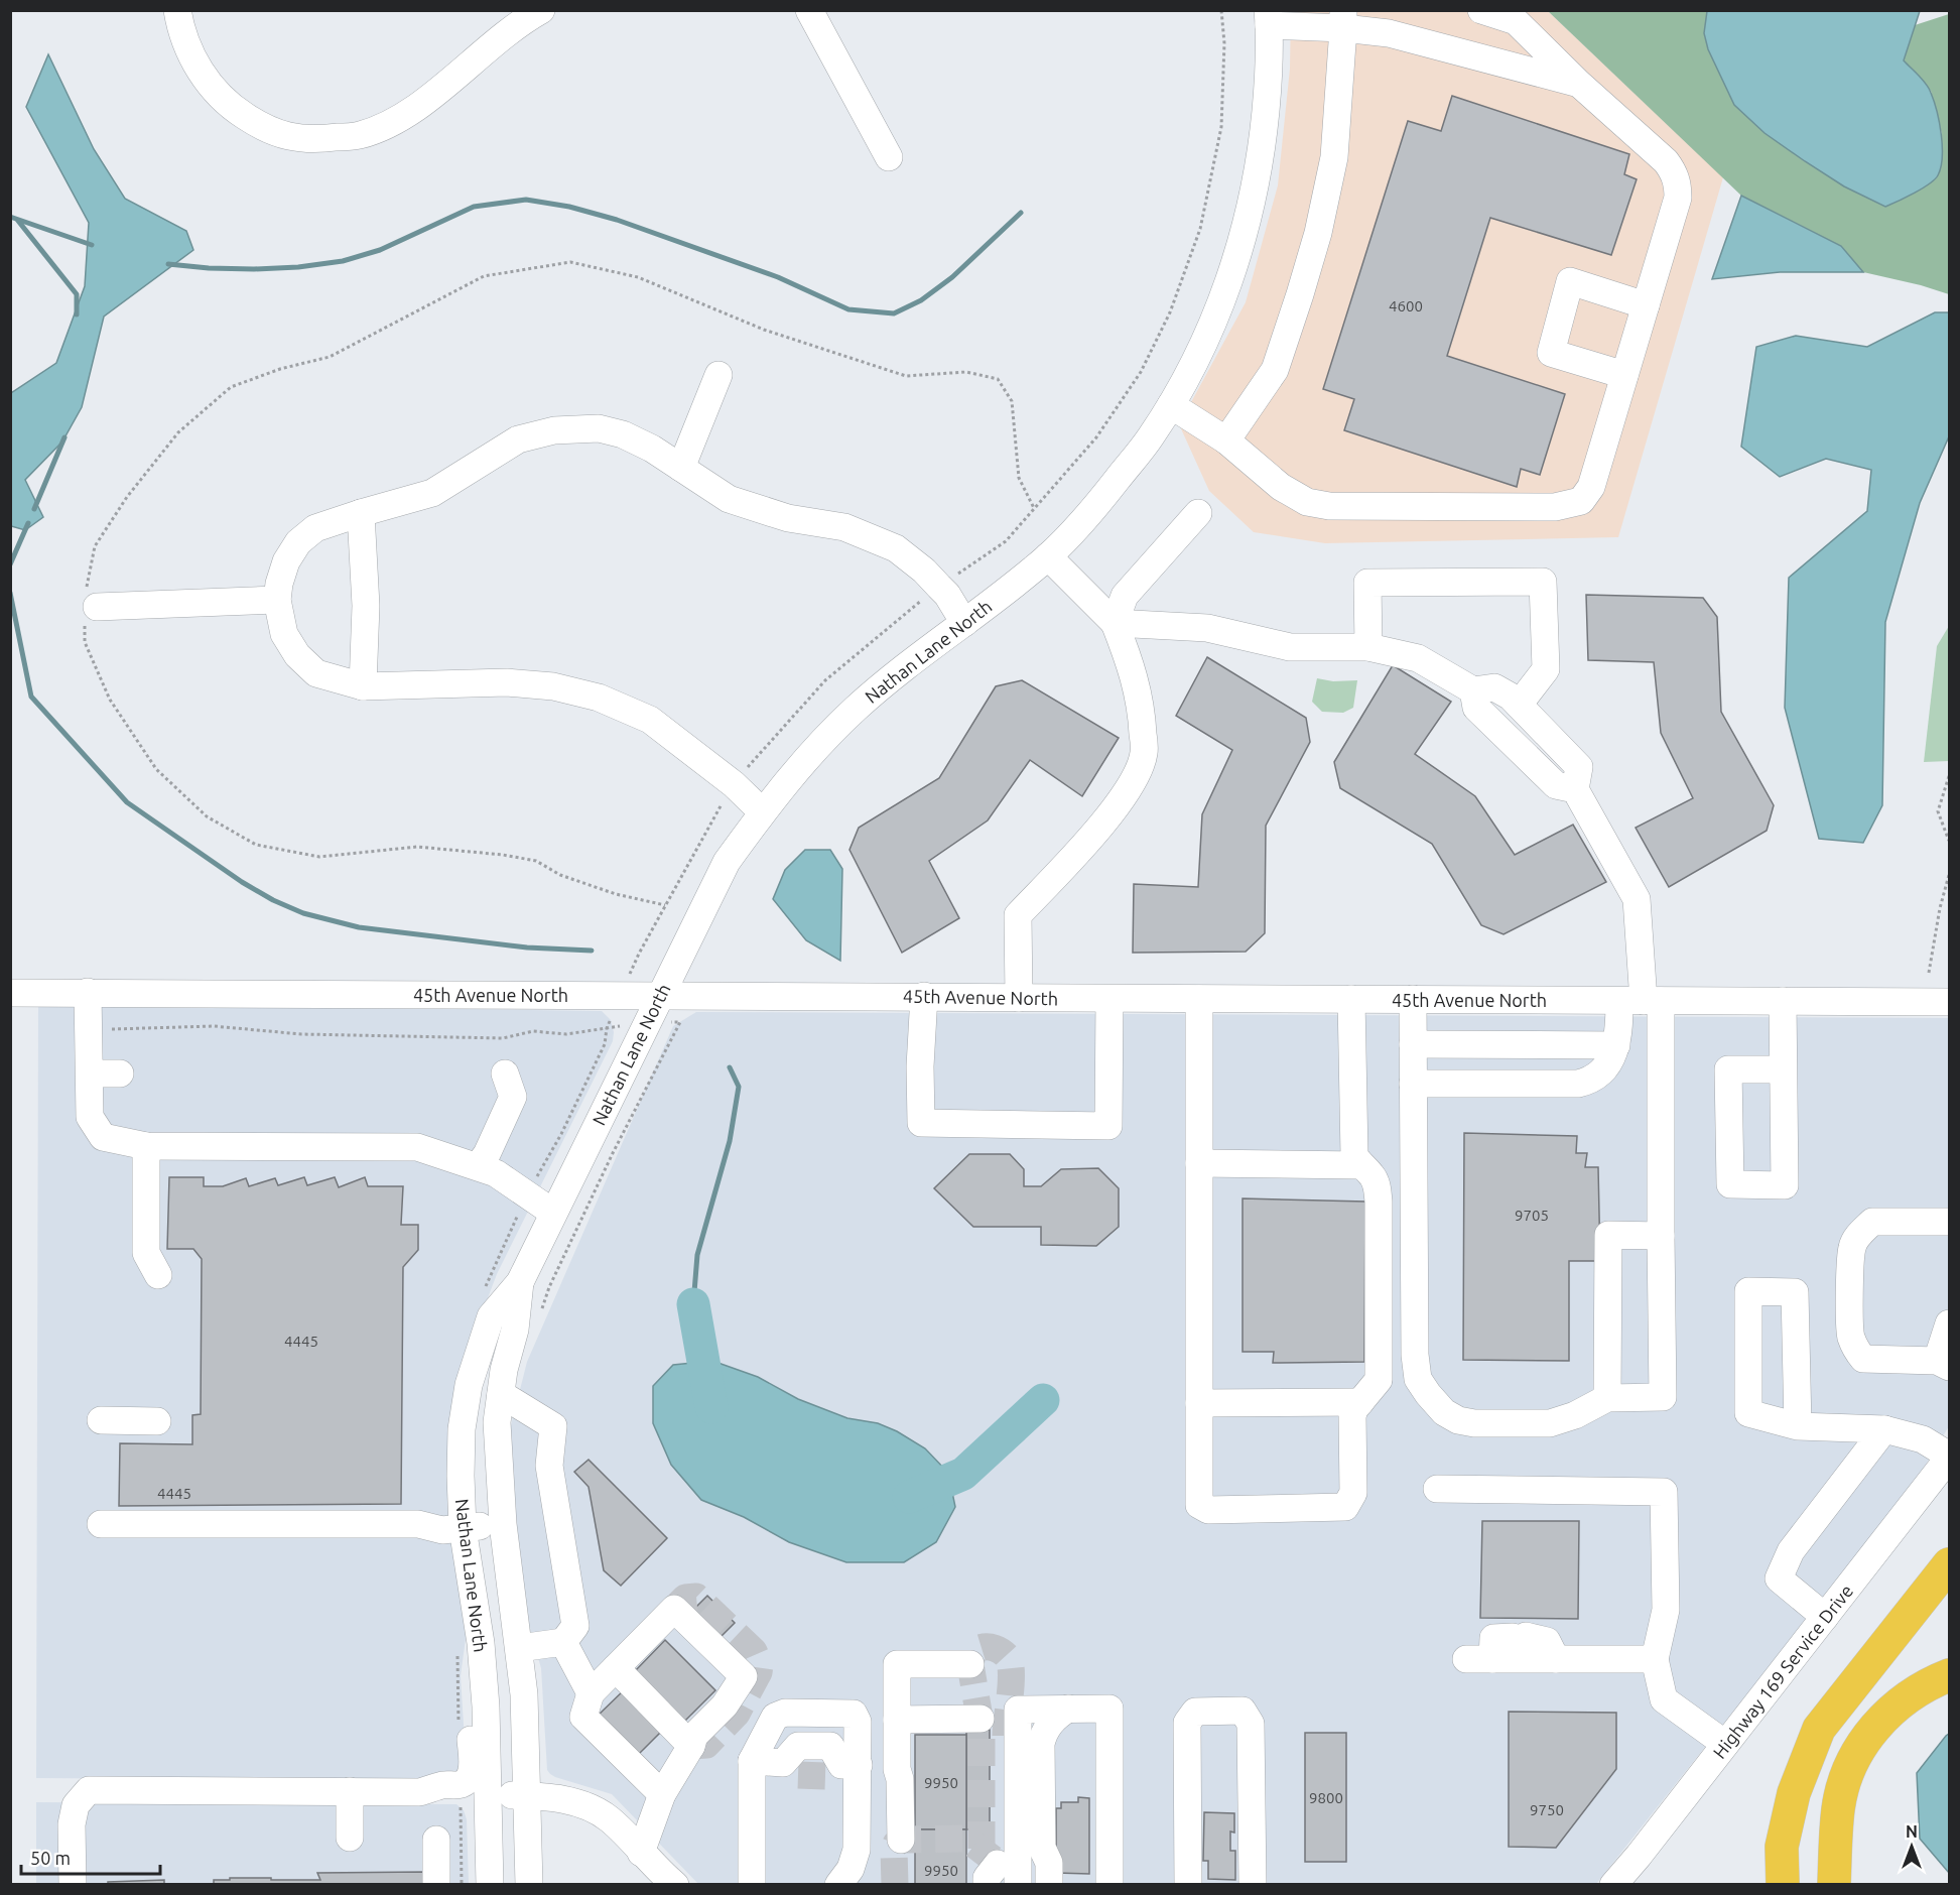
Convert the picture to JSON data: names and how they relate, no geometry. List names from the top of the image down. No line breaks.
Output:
{"streets":{"street":["Nathan Lane North","45th Avenue North","Highway 169 Service Drive"]},"crossings":[["Nathan Lane North","45th Avenue North"]],"house_numbers":["4600","9705","4445","4445","9950","9800","9750","9950"],"scale_bar":"50 m","north":"top"}
